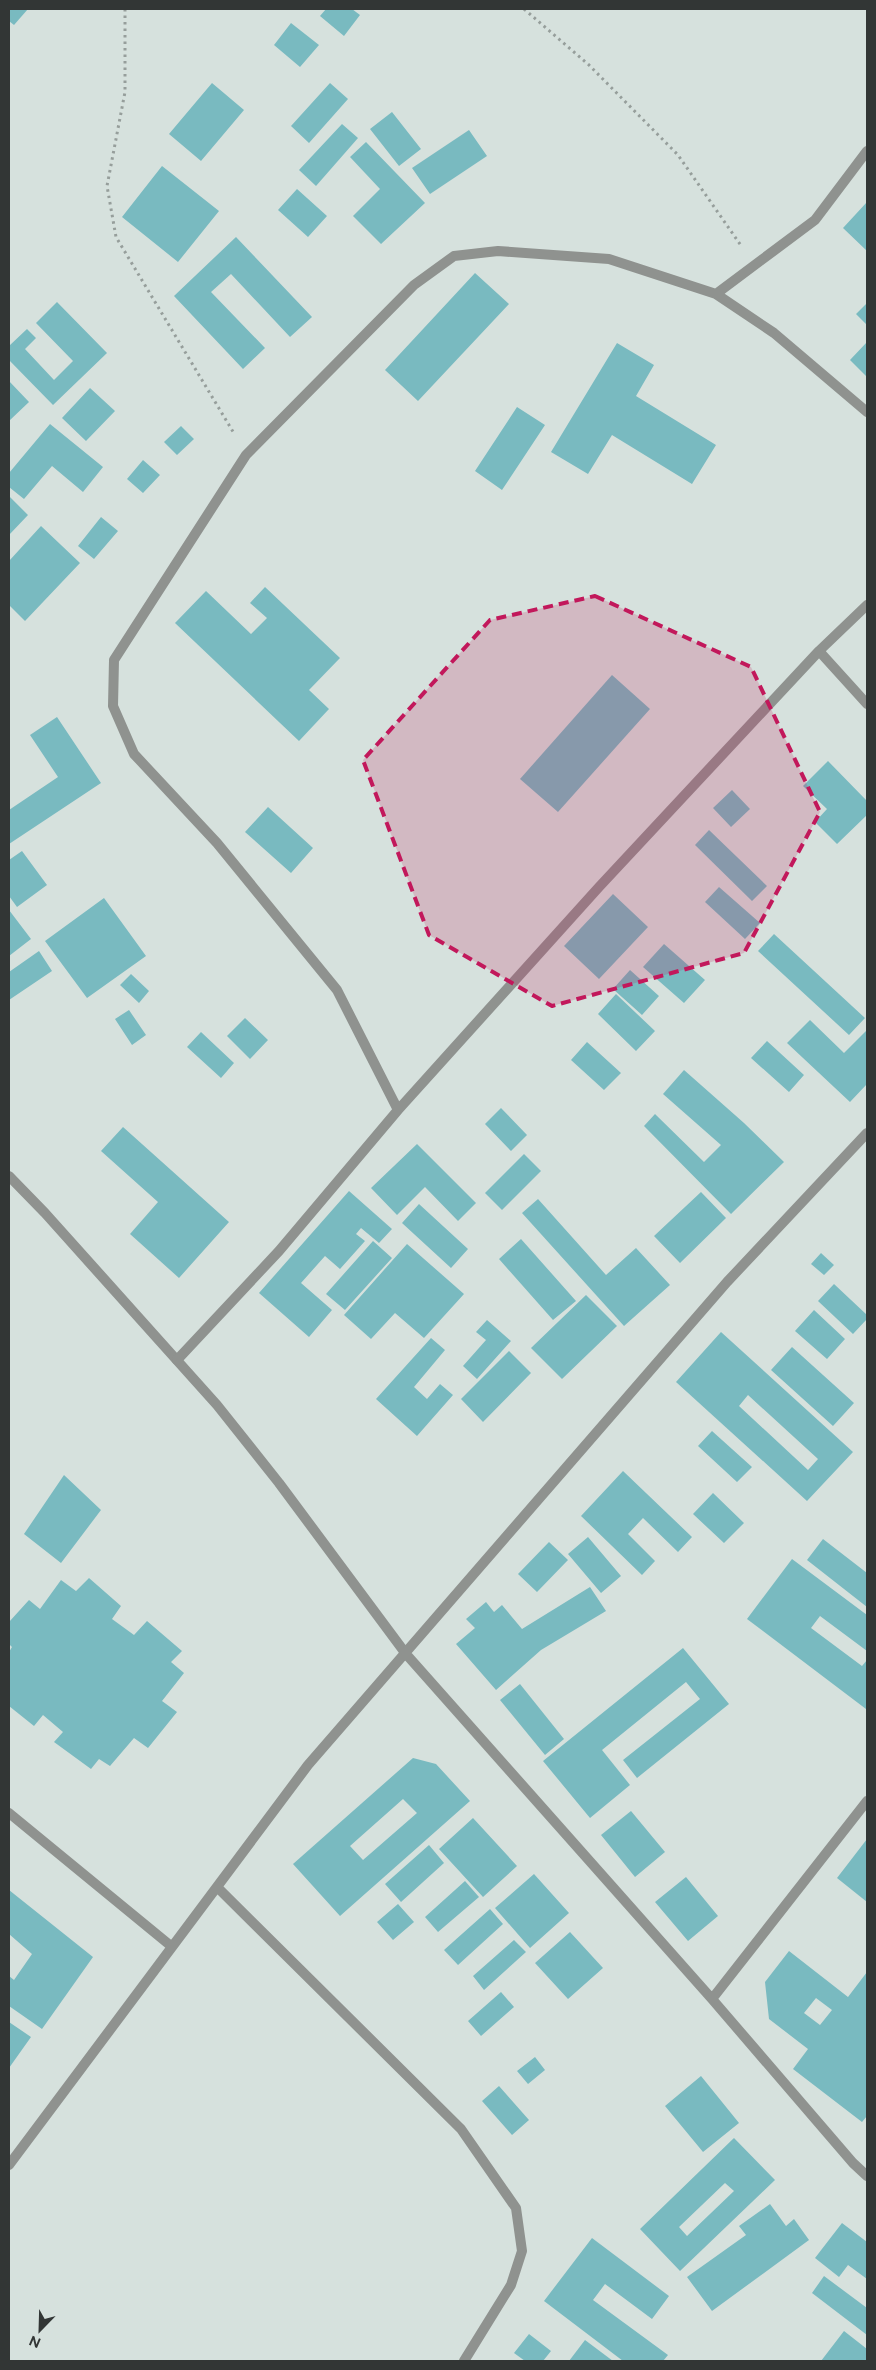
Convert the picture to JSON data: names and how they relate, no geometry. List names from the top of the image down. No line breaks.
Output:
{"north":"bottom left"}
